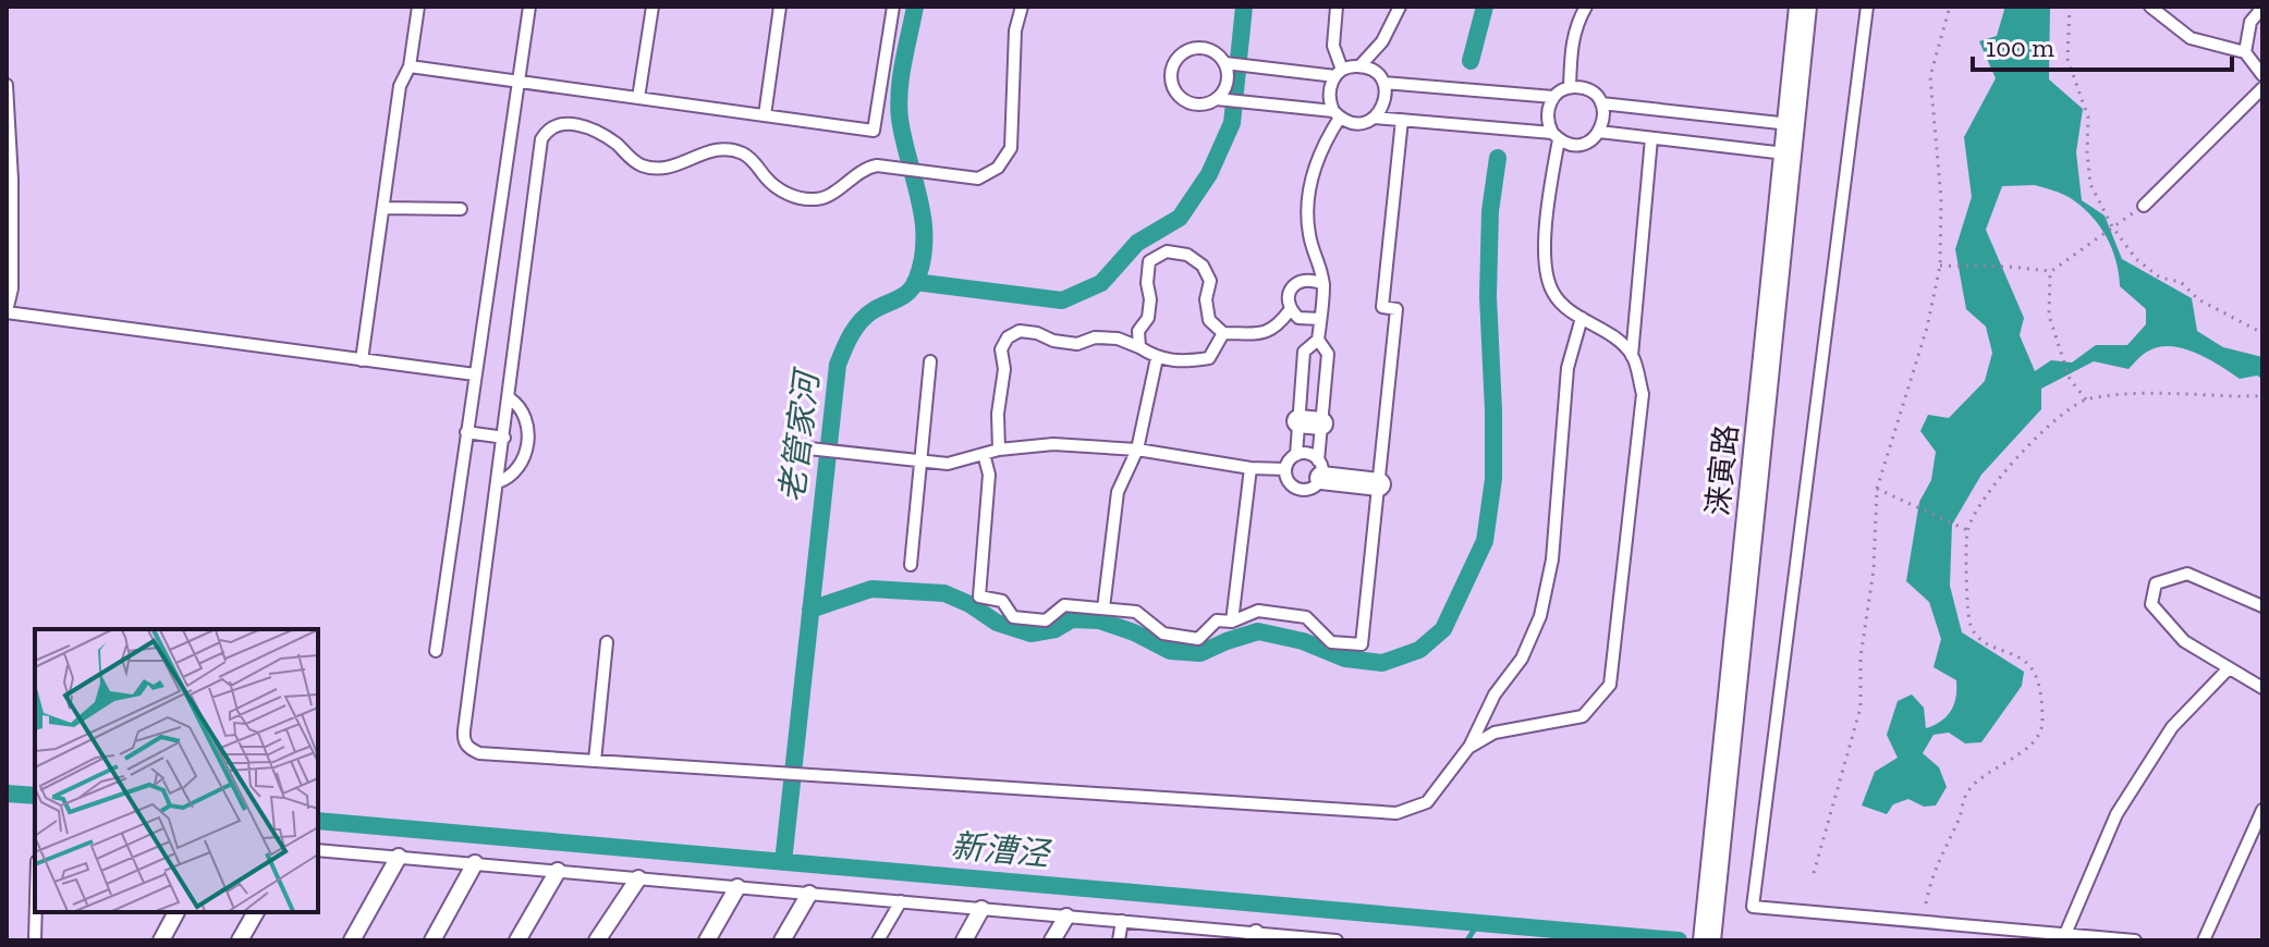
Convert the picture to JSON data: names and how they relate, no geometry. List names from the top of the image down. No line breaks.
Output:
{"streets":{"street":["涞寅路"]},"water":["老管家河","新漕泾"],"scale_bar":"100 m"}
